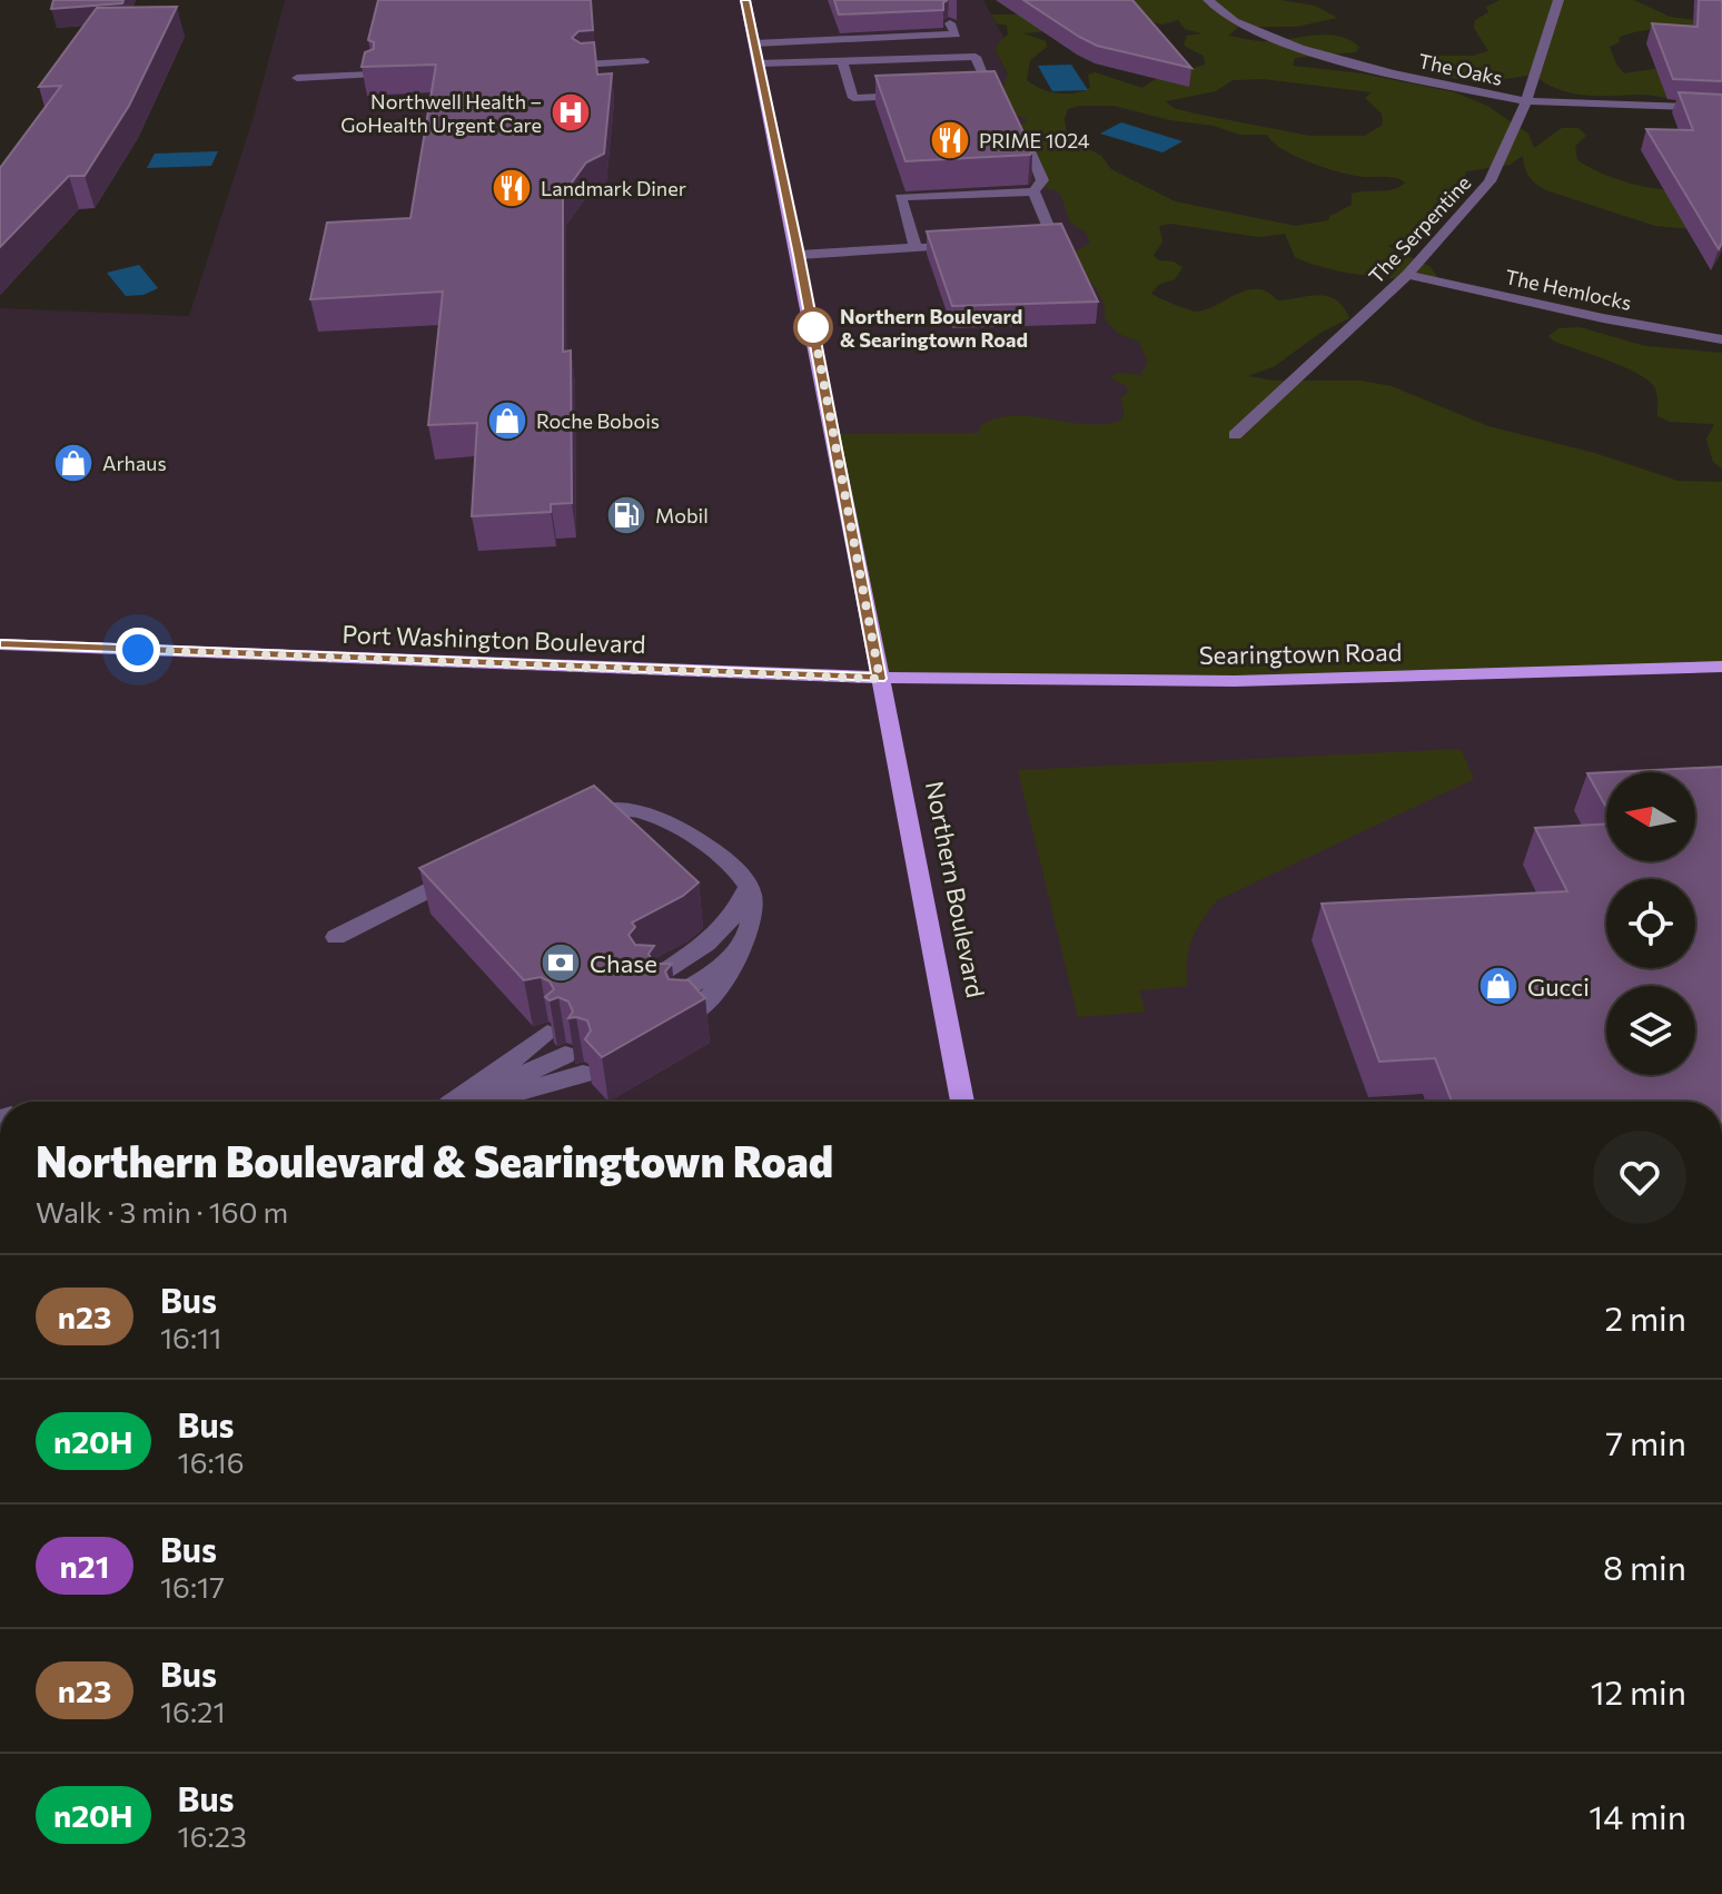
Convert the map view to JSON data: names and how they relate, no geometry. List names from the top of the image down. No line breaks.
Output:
{"streets":{"main road":["Port Washington Boulevard","Searingtown Road","Northern Boulevard"],"street":["The Oaks","The Serpentine","The Hemlocks"]},"crossings":[["The Oaks","The Serpentine"],["The Serpentine","The Hemlocks"],["Port Washington Boulevard","Searingtown Road"],["Port Washington Boulevard","Northern Boulevard"],["Searingtown Road","Northern Boulevard"]],"places":{"hospital":["Northwell Health – GoHealth Urgent Care"],"restaurant":["PRIME 1024","Landmark Diner"],"other":["Northern Boulevard & Searingtown Road"],"shop":["Roche Bobois","Arhaus","Gucci"],"fuel station":["Mobil"],"bank":["Chase"]},"lines":["bus line n23"],"north":"left","page":{"heading":["Northern Boulevard & Searingtown Road","Walk · 3 min · 160 m"],"list":[{"mark":"n23","name":"Bus","note":"16:11","value":"2 min"},{"mark":"n20H","name":"Bus","note":"16:16","value":"7 min"},{"mark":"n21","name":"Bus","note":"16:17","value":"8 min"},{"mark":"n23","name":"Bus","note":"16:21","value":"12 min"},{"mark":"n20H","name":"Bus","note":"16:23","value":"14 min"}]}}
